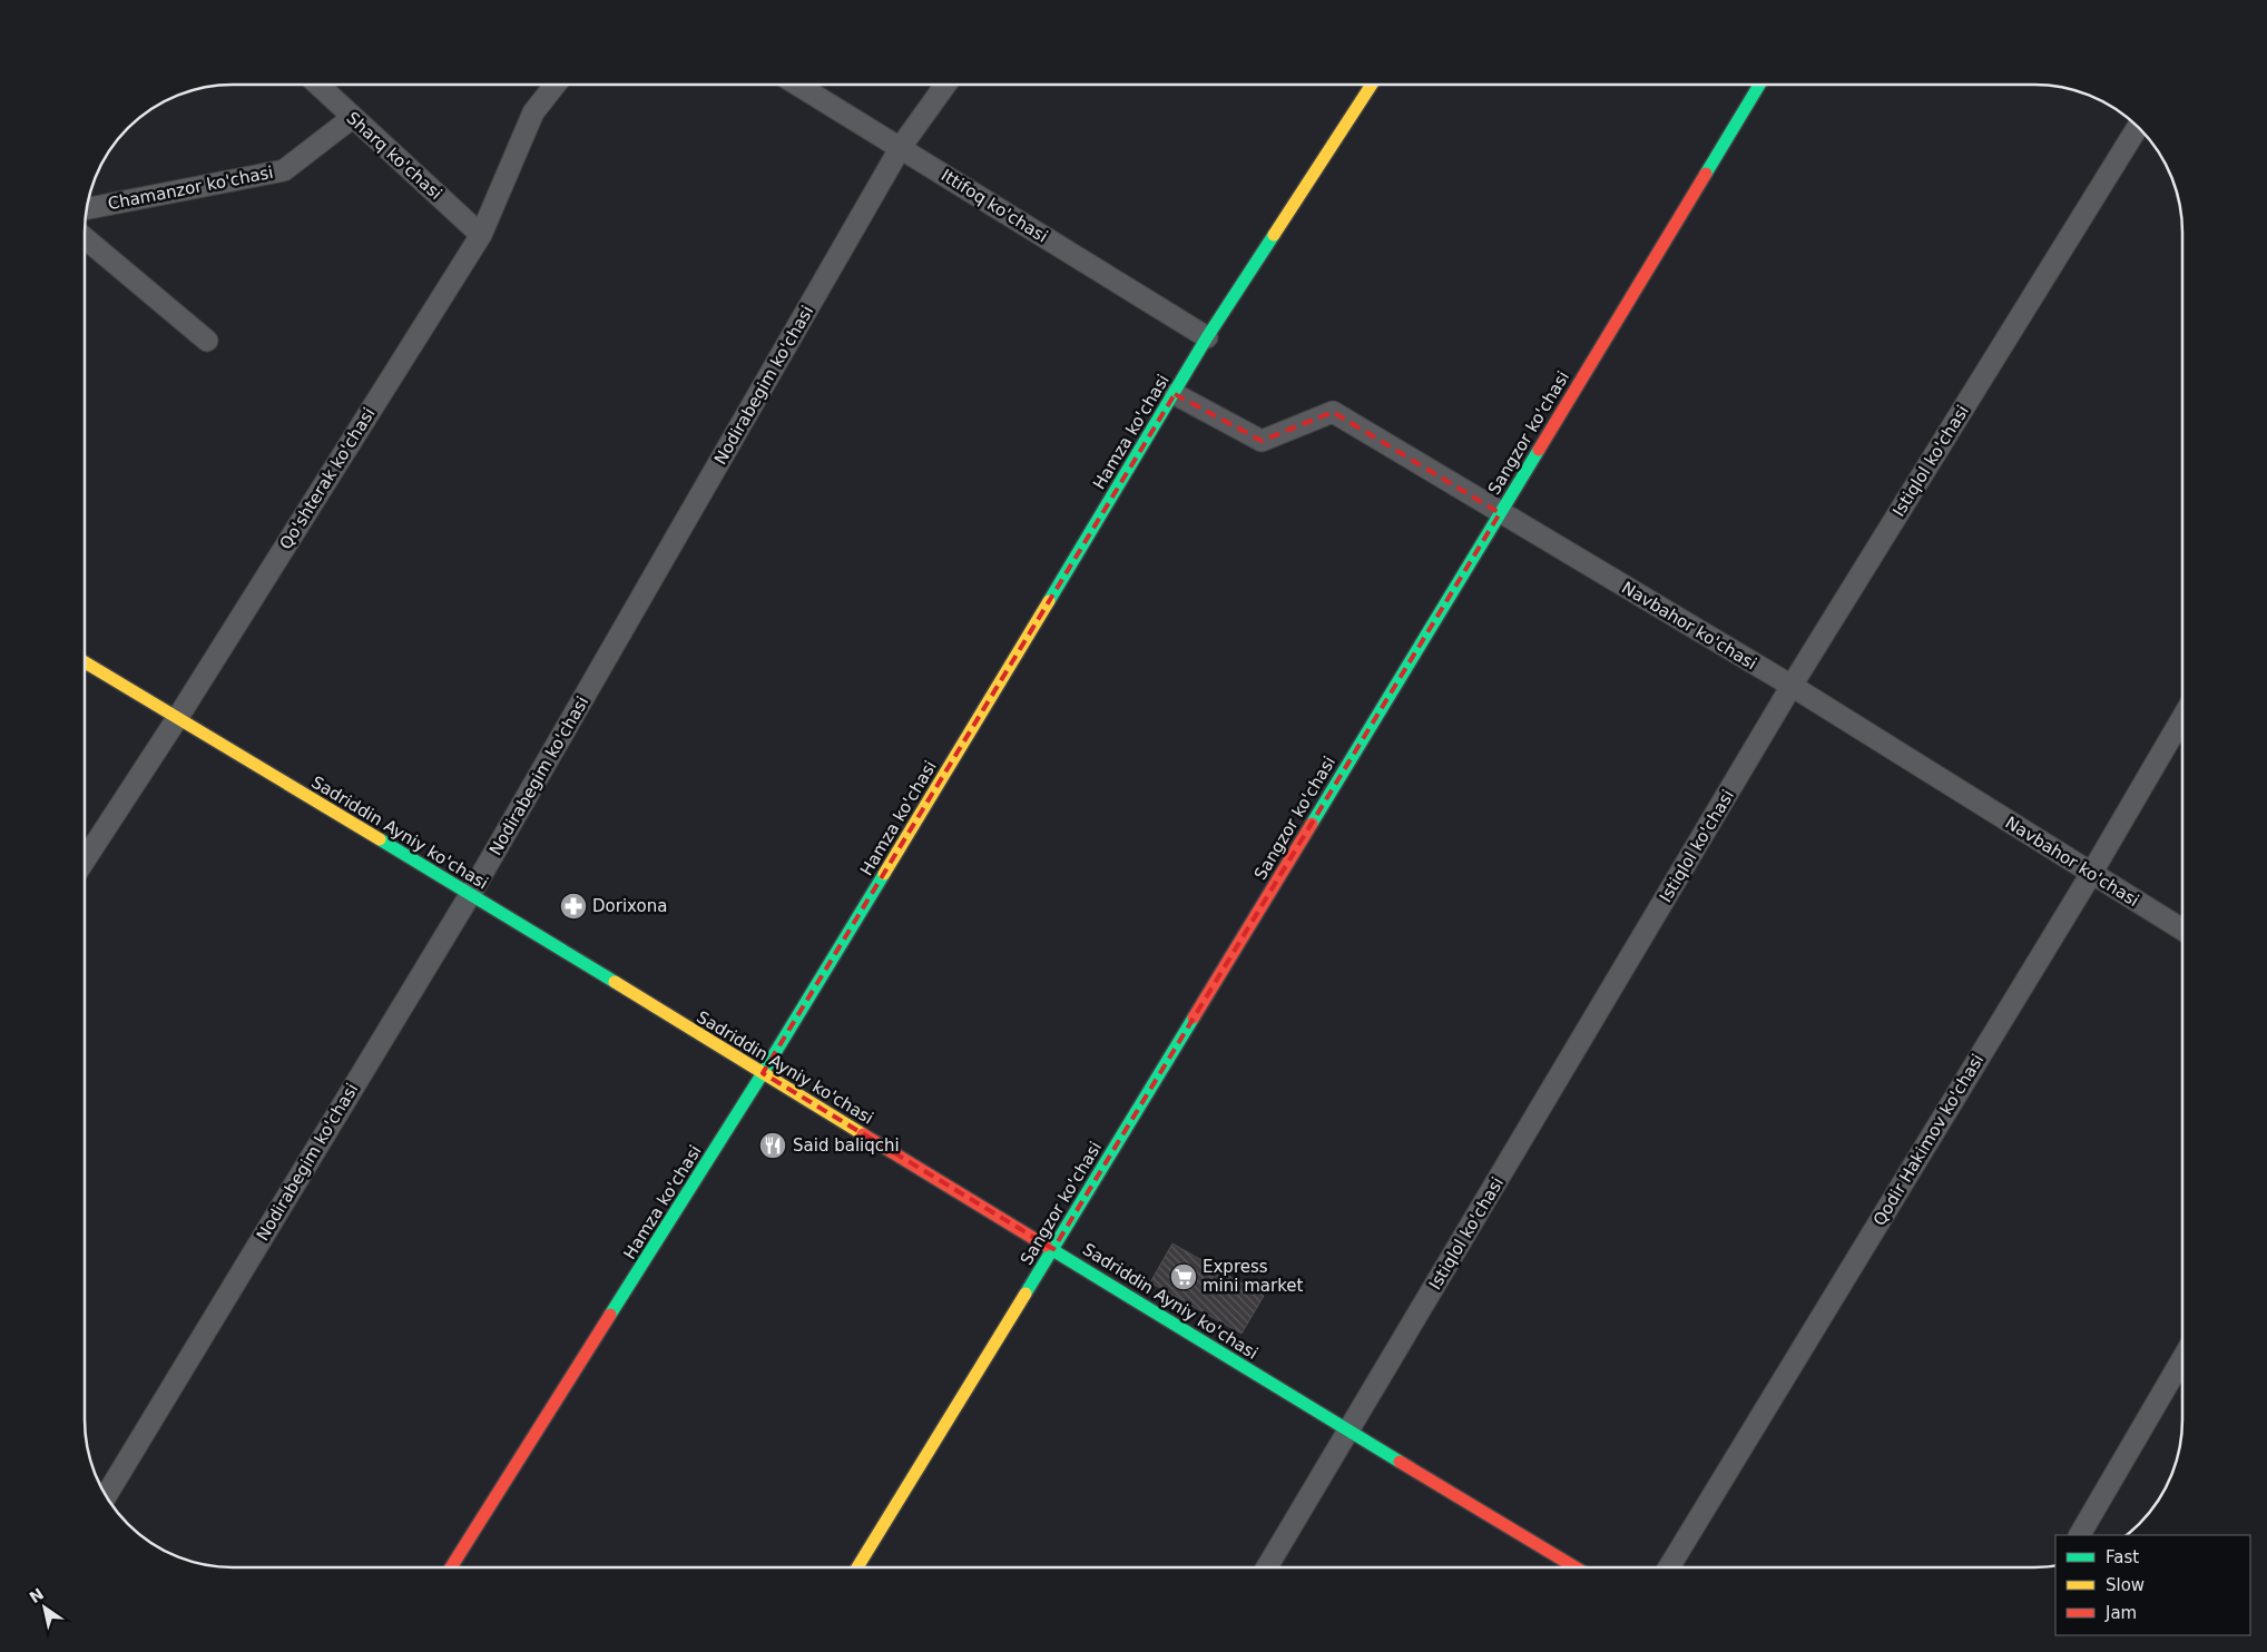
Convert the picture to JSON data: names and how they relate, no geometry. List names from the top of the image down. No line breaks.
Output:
{"streets":{"street":["Sharq ko'chasi","Chamanzor ko'chasi","Ittifoq ko'chasi","Nodirabegim ko'chasi","Hamza ko'chasi","Sangzor ko'chasi","Istiqlol ko'chasi","Qo'shterak ko'chasi","Navbahor ko'chasi","Sadriddin Ayniy ko'chasi","Qodir Hakimov ko'chasi"]},"crossings":[["Sharq ko'chasi","Chamanzor ko'chasi"],["Sharq ko'chasi","Qo'shterak ko'chasi"],["Ittifoq ko'chasi","Nodirabegim ko'chasi"],["Ittifoq ko'chasi","Hamza ko'chasi"],["Nodirabegim ko'chasi","Sadriddin Ayniy ko'chasi"],["Hamza ko'chasi","Navbahor ko'chasi"],["Hamza ko'chasi","Sadriddin Ayniy ko'chasi"],["Sangzor ko'chasi","Navbahor ko'chasi"],["Sangzor ko'chasi","Sadriddin Ayniy ko'chasi"],["Istiqlol ko'chasi","Navbahor ko'chasi"],["Istiqlol ko'chasi","Sadriddin Ayniy ko'chasi"],["Qo'shterak ko'chasi","Sadriddin Ayniy ko'chasi"],["Navbahor ko'chasi","Qodir Hakimov ko'chasi"]],"places":{"pharmacy":["Dorixona"],"restaurant":["Said baliqchi"],"supermarket":["Express mini market"]},"legend":["Fast","Slow","Jam"],"north":"top left"}
